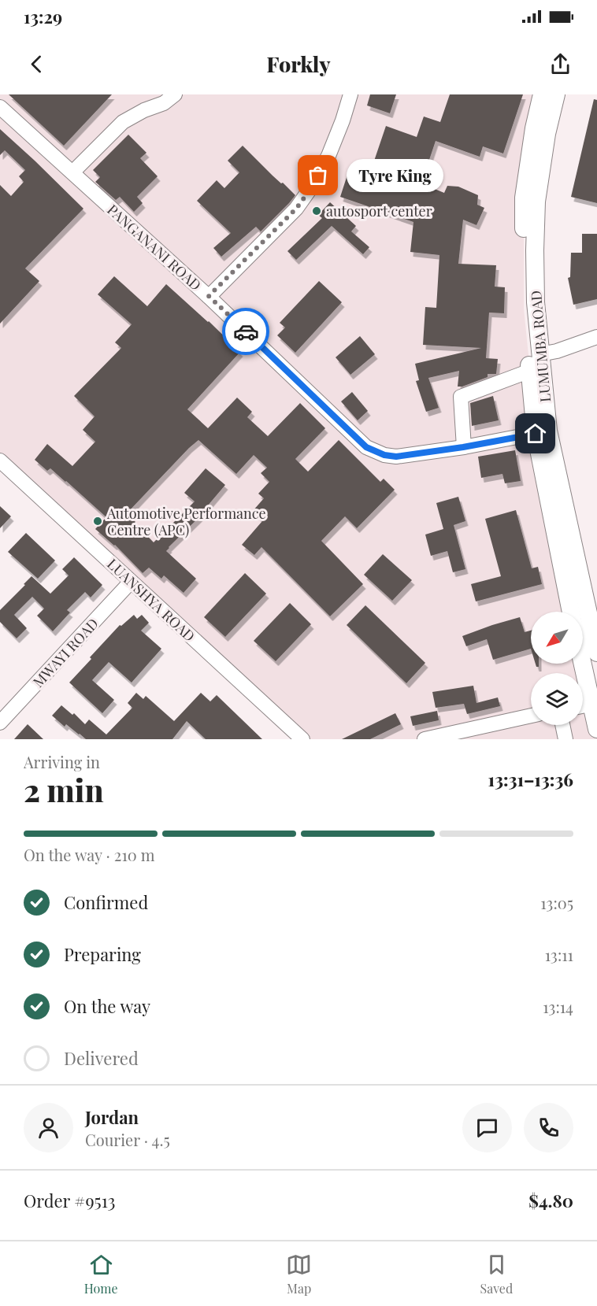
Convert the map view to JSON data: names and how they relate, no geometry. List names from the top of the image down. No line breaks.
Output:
{"streets":{"main road":["LUMUMBA ROAD"],"street":["PANGANANI ROAD","LUANSHYA ROAD","MWAYI ROAD"]},"crossings":[["PANGANANI ROAD","LUMUMBA ROAD"],["LUANSHYA ROAD","MWAYI ROAD"]],"places":["Tyre King","autosport center","Automotive Performance Centre (APC)"],"north":"bottom left","page":{"status":"13:29","header":"Forkly","bubble":"Tyre King","heading":["2 min","Arriving in","13:31–13:36"],"panel":["Jordan","Courier · 4.5","Order #9513","$4.80"],"bar":"On the way · 210 m","list":[["Confirmed","13:05"],["Preparing","13:11"],["On the way","13:14"],"Delivered"],"tabs":["Home","Map","Saved"]}}
